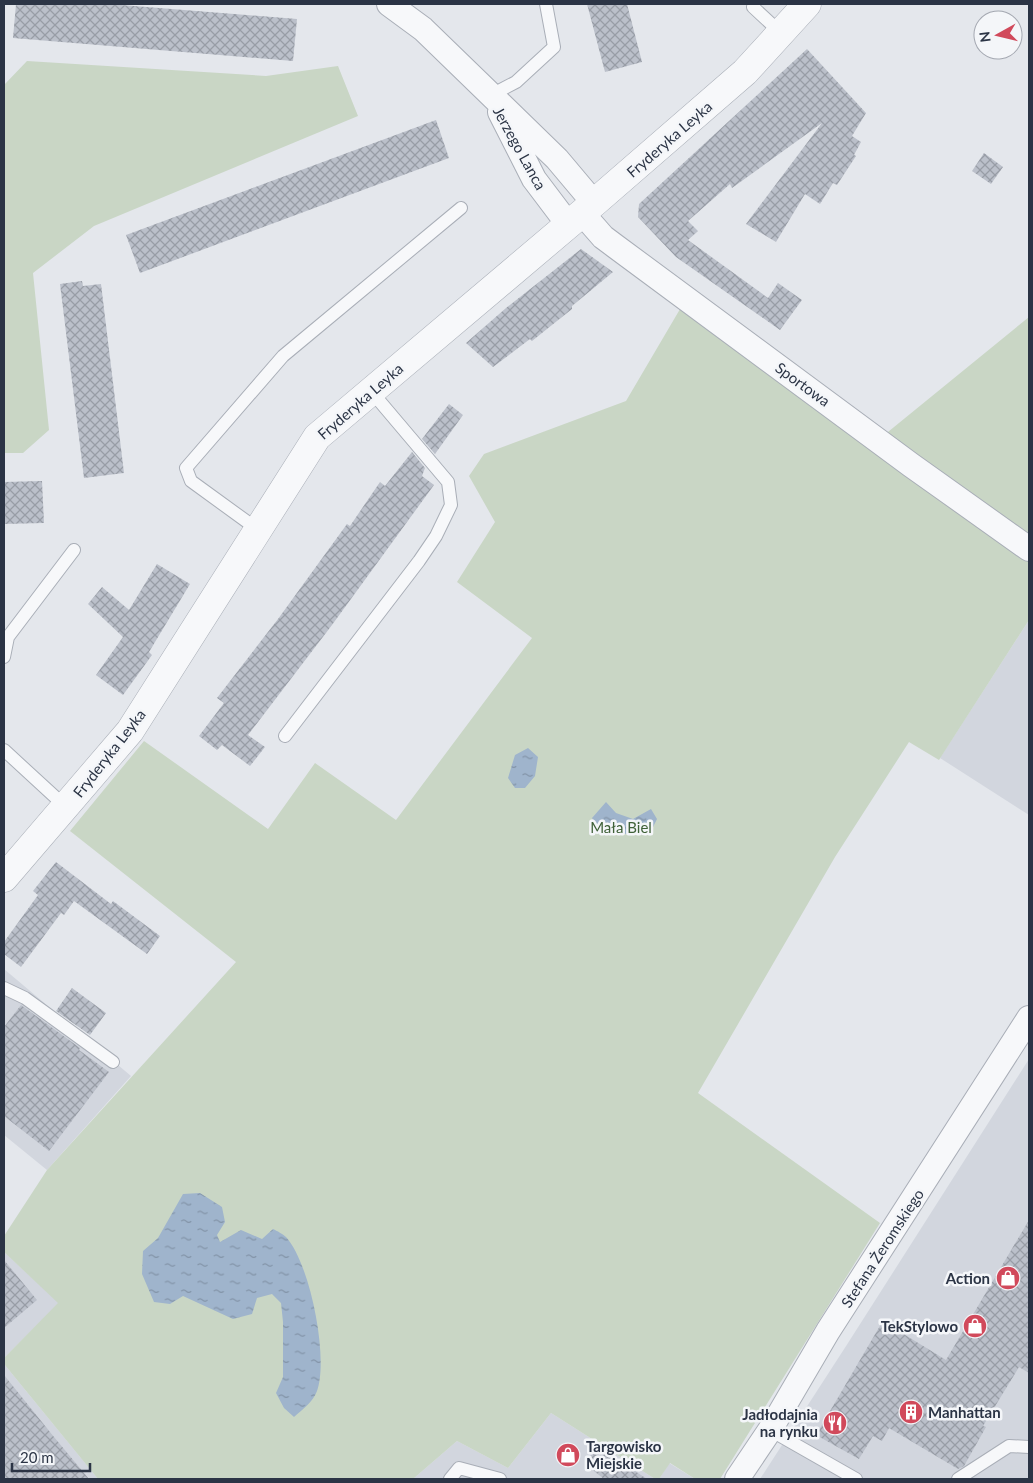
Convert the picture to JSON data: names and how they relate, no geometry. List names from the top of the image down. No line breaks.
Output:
{"streets":{"street":["Fryderyka Leyka","Jerzego Lanca","Sportowa","Stefana Żeromskiego"]},"crossings":[["Fryderyka Leyka","Jerzego Lanca"],["Fryderyka Leyka","Sportowa"],["Jerzego Lanca","Sportowa"]],"parks":["Mała Biel"],"places":{"shop":["Action","TekStylowo","Targowisko Miejskie"],"building":["Manhattan"],"restaurant":["Jadłodajnia na rynku"]},"scale_bar":"20 m","north":"left"}
